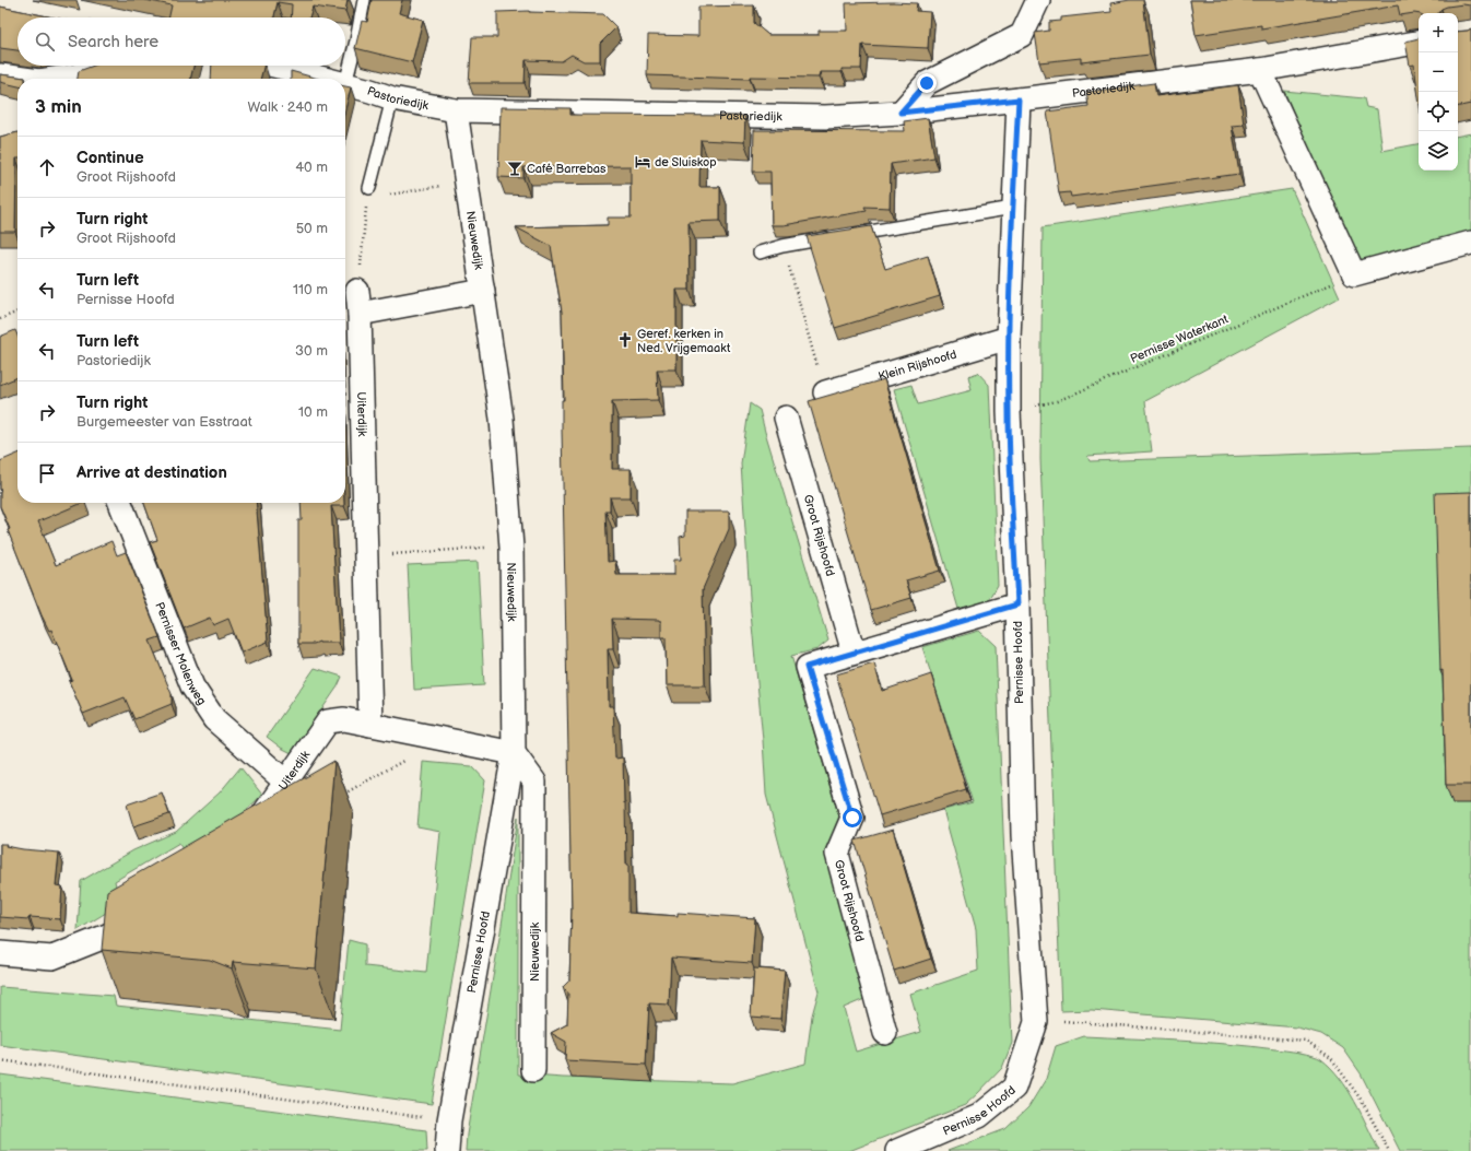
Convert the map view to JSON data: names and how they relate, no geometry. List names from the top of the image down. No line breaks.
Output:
{"streets":{"street":["Pastoriedijk","Nieuwedijk","Klein Rijshoofd","Uiterdijk","Groot Rijshoofd","Pernisser Molenweg","Pernisse Hoofd"],"path":["Pernisse Waterkant"]},"crossings":[["Pastoriedijk","Nieuwedijk"],["Pastoriedijk","Pernisse Hoofd"],["Nieuwedijk","Uiterdijk"],["Nieuwedijk","Pernisse Hoofd"],["Pernisse Waterkant","Pernisse Hoofd"],["Klein Rijshoofd","Pernisse Hoofd"],["Uiterdijk","Pernisser Molenweg"],["Uiterdijk","Pernisse Hoofd"],["Groot Rijshoofd","Pernisse Hoofd"]],"places":{"hotel":["de Sluiskop"],"bar":["Café Barrebas"],"church":["Geref. kerken in Ned. Vrijgemaakt"]},"page":{"map_buttons":["+","−"],"search":"Search here","heading":["3 min","Walk · 240 m"],"list":[["Continue","Groot Rijshoofd","40 m"],["Turn right","Groot Rijshoofd","50 m"],["Turn left","Pernisse Hoofd","110 m"],["Turn left","Pastoriedijk","30 m"],["Turn right","Burgemeester van Esstraat","10 m"],"Arrive at destination"]}}
